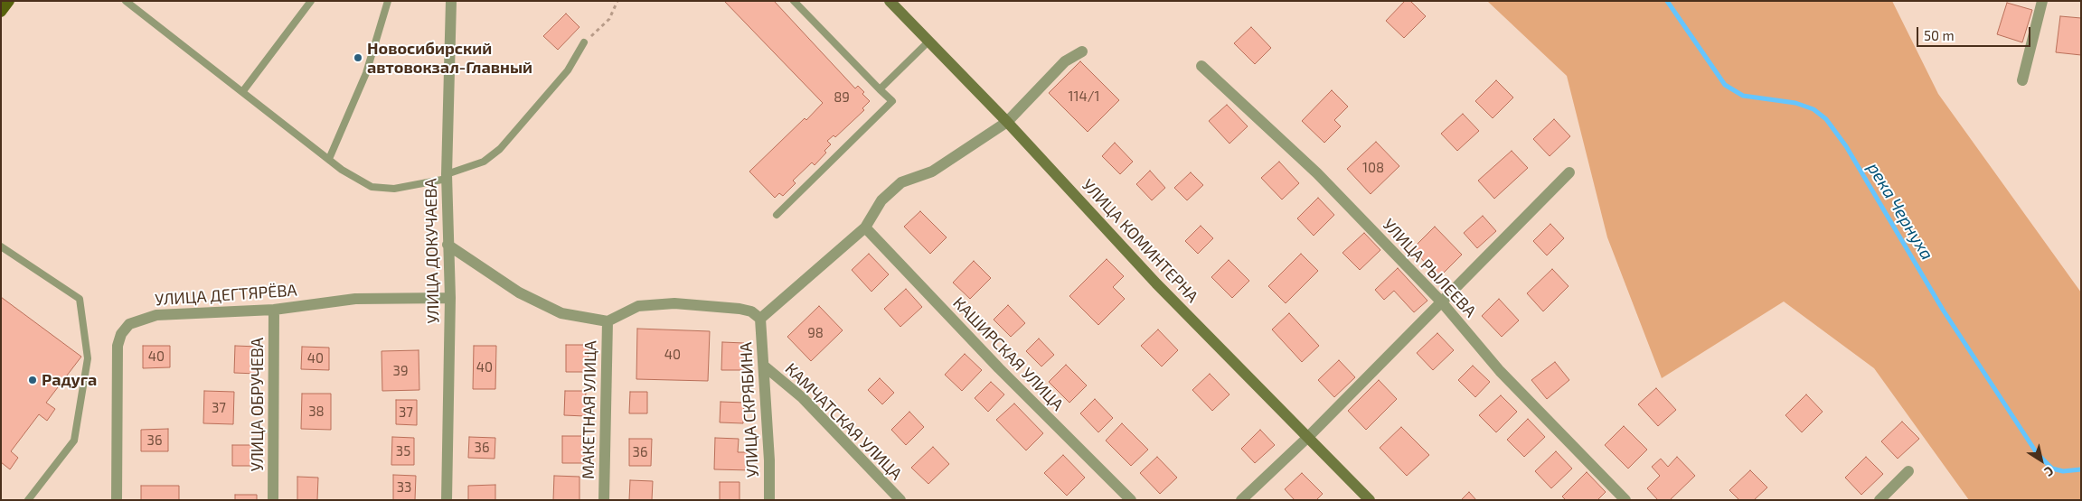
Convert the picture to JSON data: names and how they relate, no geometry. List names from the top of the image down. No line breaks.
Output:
{"streets":{"street":["УЛИЦА КОМИНТЕРНА","УЛИЦА ДОКУЧАЕВА","УЛИЦА РЫЛЕЕВА","УЛИЦА ДЕГТЯРЁВА","КАШИРСКАЯ УЛИЦА","УЛИЦА ОБРУЧЕВА","МАКЕТНАЯ УЛИЦА","УЛИЦА СКРЯБИНА","КАМЧАТСКАЯ УЛИЦА"]},"crossings":[["УЛИЦА ДОКУЧАЕВА","УЛИЦА ДЕГТЯРЁВА"],["УЛИЦА ДЕГТЯРЁВА","УЛИЦА ОБРУЧЕВА"],["УЛИЦА СКРЯБИНА","КАМЧАТСКАЯ УЛИЦА"]],"water":["река Чернуха"],"places":["Новосибирский автовокзал-Главный","Радуга"],"house_numbers":["114/1","89","108","98","40","40","40","40","39","37","38","37","36","36","35","36","33"],"scale_bar":"50 m","north":"bottom right"}
